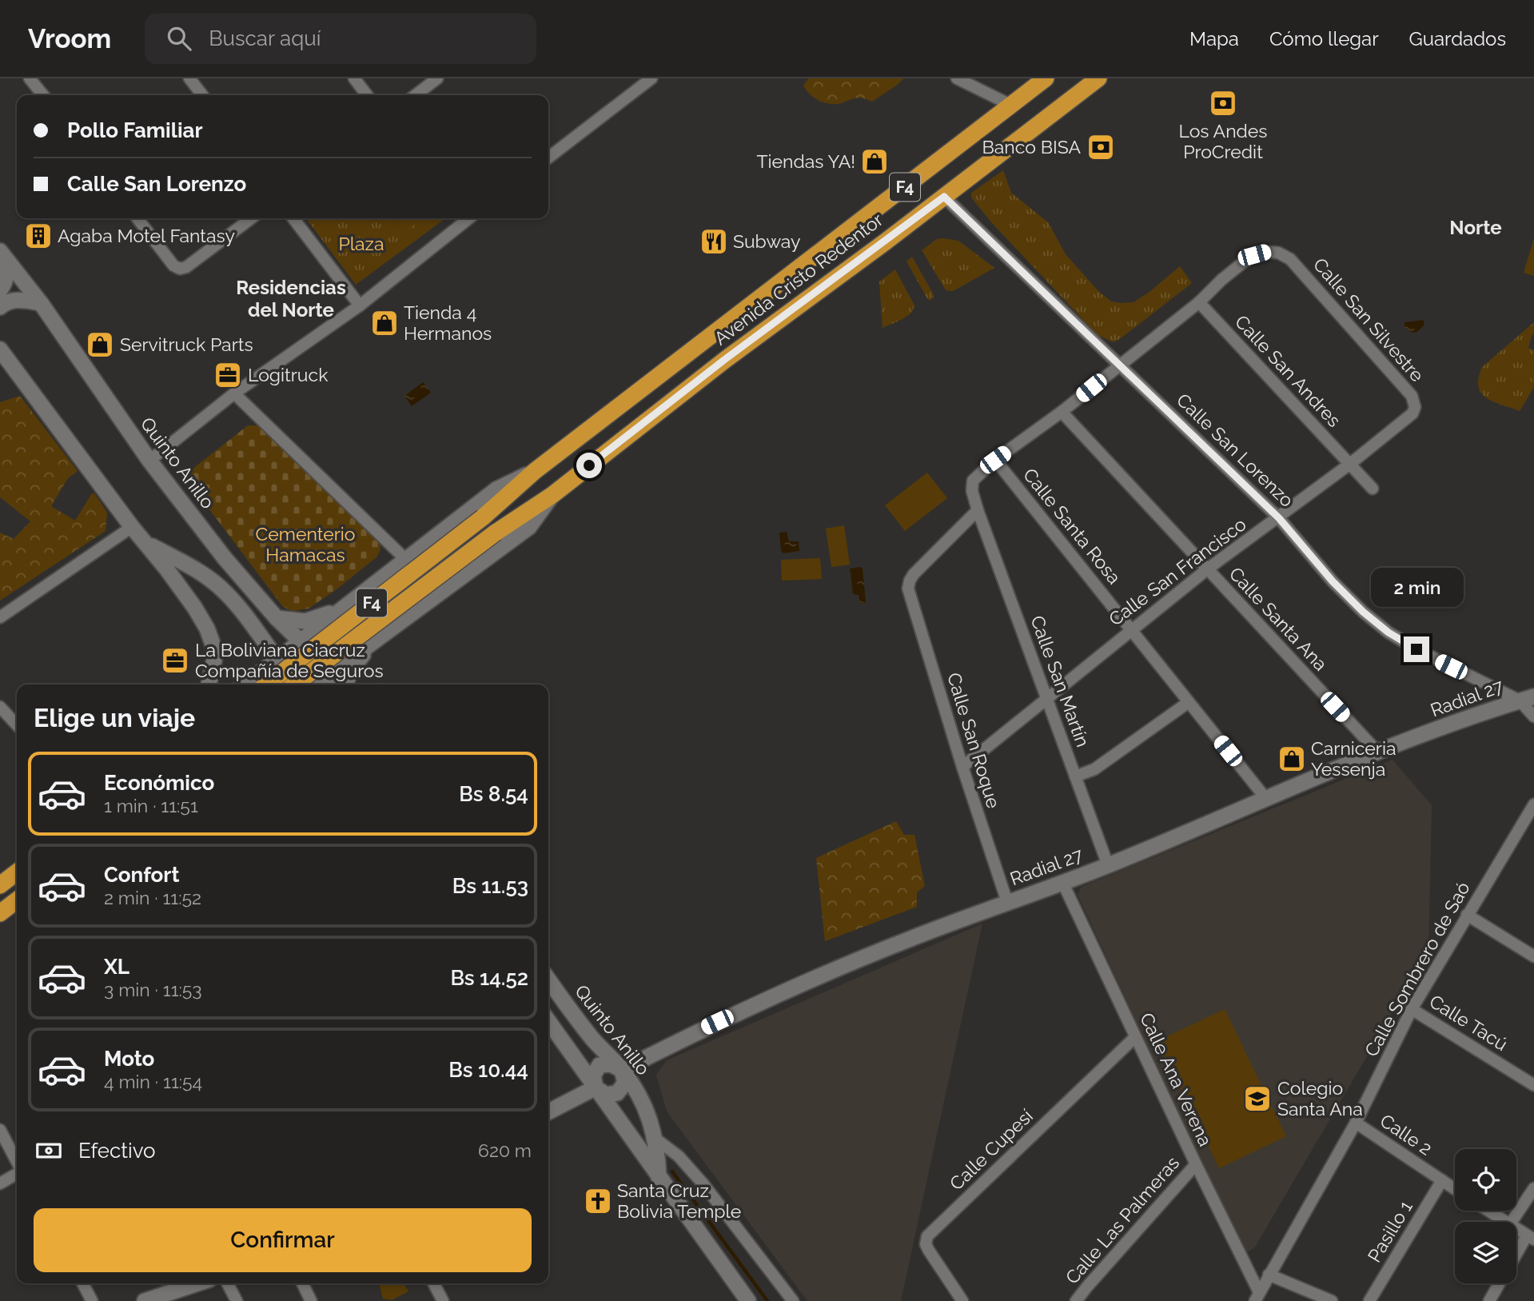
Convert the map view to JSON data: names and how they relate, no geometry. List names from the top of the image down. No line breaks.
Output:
{"streets":{"highway":["F4","Avenida Cristo Redentor"],"main road":["Quinto Anillo","Radial 27"],"street":["Calle San Silvestre","Calle San Andres","Calle San Lorenzo","Calle Santa Rosa","Calle San Francisco","Calle Santa Ana","Calle San Martín","Calle San Roque","Calle Sombrero de Saó","Calle Tacú","Calle Ana Verena","Calle 2","Calle Cupesí","Calle Las Palmeras","Pasillo 1"]},"crossings":[["Avenida Cristo Redentor","Calle San Lorenzo"],["Avenida Cristo Redentor","Quinto Anillo"],["Calle San Silvestre","Calle San Andres"],["Calle San Silvestre","Calle San Francisco"],["Calle San Andres","Calle San Francisco"],["Calle San Lorenzo","Calle San Francisco"],["Calle San Lorenzo","Radial 27"],["Quinto Anillo","Radial 27"],["Calle Santa Rosa","Calle San Francisco"],["Calle Santa Rosa","Calle San Martín"],["Calle Santa Rosa","Radial 27"],["Calle San Francisco","Calle Santa Ana"],["Calle San Francisco","Calle San Martín"],["Calle San Francisco","Calle San Roque"],["Calle Santa Ana","Radial 27"],["Calle San Martín","Radial 27"],["Calle San Martín","Calle San Roque"],["Radial 27","Calle San Roque"],["Radial 27","Calle Ana Verena"],["Calle Sombrero de Saó","Calle Tacú"],["Calle Sombrero de Saó","Calle Ana Verena"],["Calle Sombrero de Saó","Calle 2"],["Calle Ana Verena","Calle Cupesí"],["Calle Ana Verena","Calle Las Palmeras"],["Calle 2","Pasillo 1"]],"districts":["Norte","Residencias del Norte"],"parks":["Plaza","Cementerio Hamacas"],"places":{"bank":["Los Andes ProCredit","Banco BISA"],"shop":["Tiendas YA!","Tienda 4 Hermanos","Servitruck Parts","Carniceria Yessenja"],"building":["Agaba Motel Fantasy"],"restaurant":["Subway"],"office":["Logitruck","La Boliviana Ciacruz Compañía de Seguros"],"school or university":["Colegio Santa Ana"],"church":["Santa Cruz Bolivia Temple"]},"page":{"header":"Vroom","search":"Buscar aquí","nav":["Mapa","Cómo llegar","Guardados"],"banner":["Pollo Familiar","Calle San Lorenzo"],"bubble":"2 min","heading":"Elige un viaje","list":[{"name":"Económico","note":"1 min · 11:51","value":"Bs 8.54"},{"name":"Confort","note":"2 min · 11:52","value":"Bs 11.53"},{"name":"XL","note":"3 min · 11:53","value":"Bs 14.52"},{"name":"Moto","note":"4 min · 11:54","value":"Bs 10.44"}],"pay":["Efectivo","620 m"],"buttons":"Confirmar"}}
